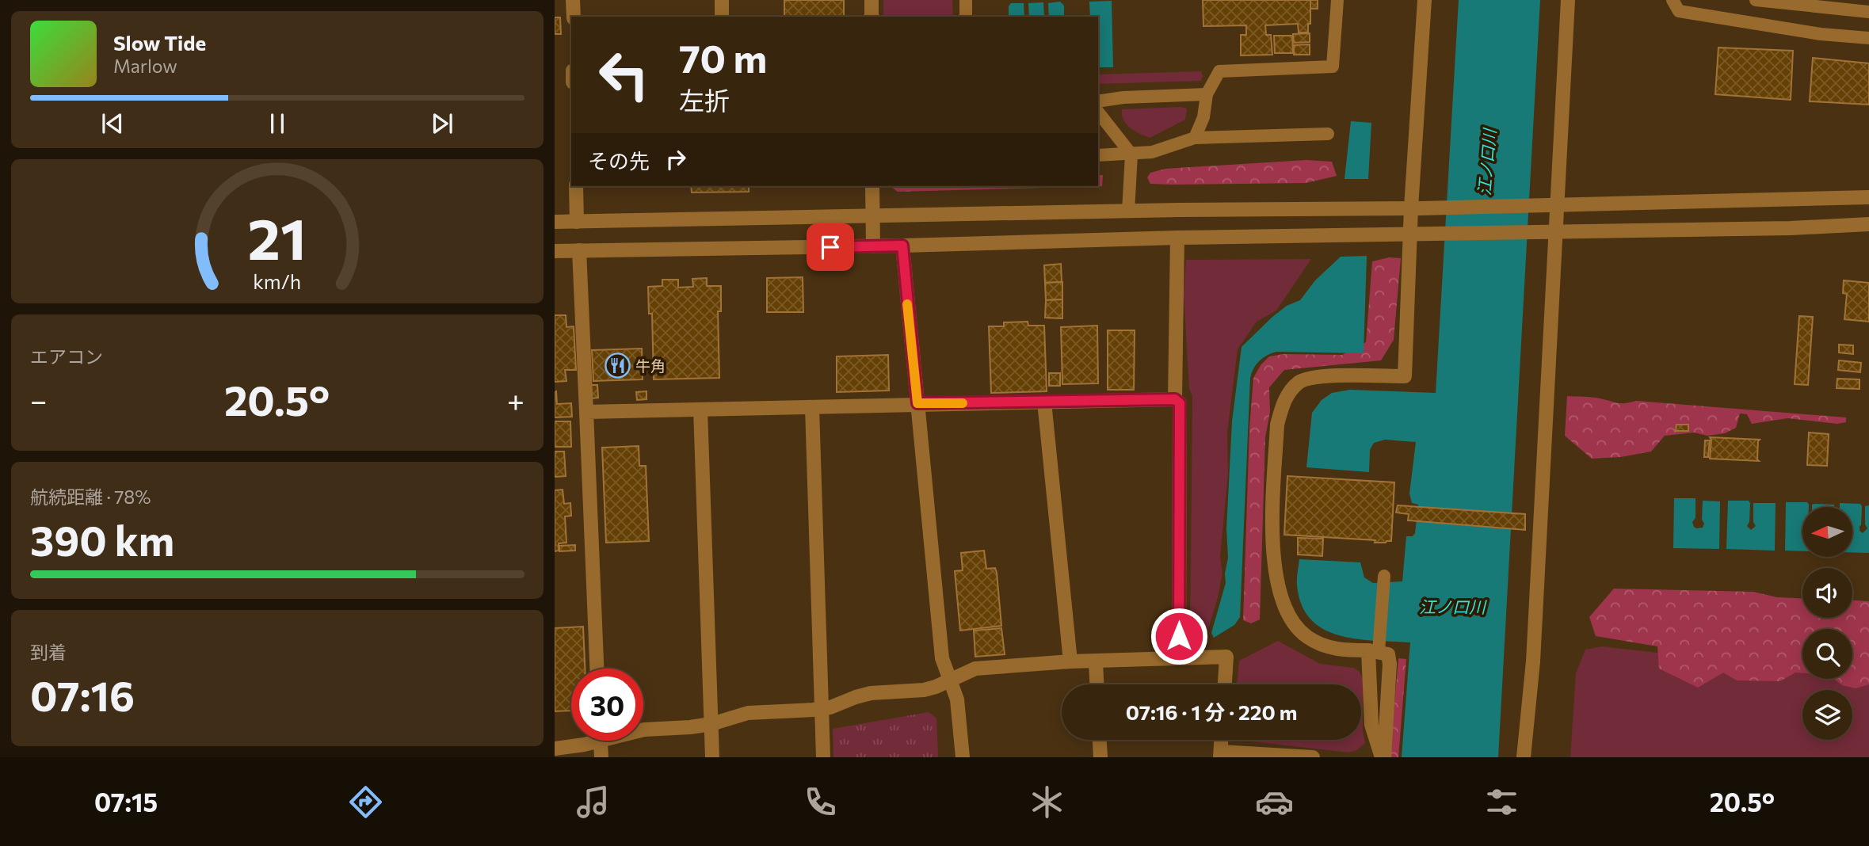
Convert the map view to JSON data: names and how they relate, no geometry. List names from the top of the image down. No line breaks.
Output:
{"water":["江ノ口川"],"places":{"restaurant":["牛角"]},"north":"left","page":{"turn":["70 m","左折"],"song":["Slow Tide","Marlow"],"then":"その先","tile":["エアコン",["航続距離 · 78%","390 km"],["到着","07:16"]],"heat":["−","20.5°","+"],"limit":"30","trip":"07:16 · 1 分 · 220 m","tabs":["07:15","20.5°"],"gauge":["21","km/h"]}}
